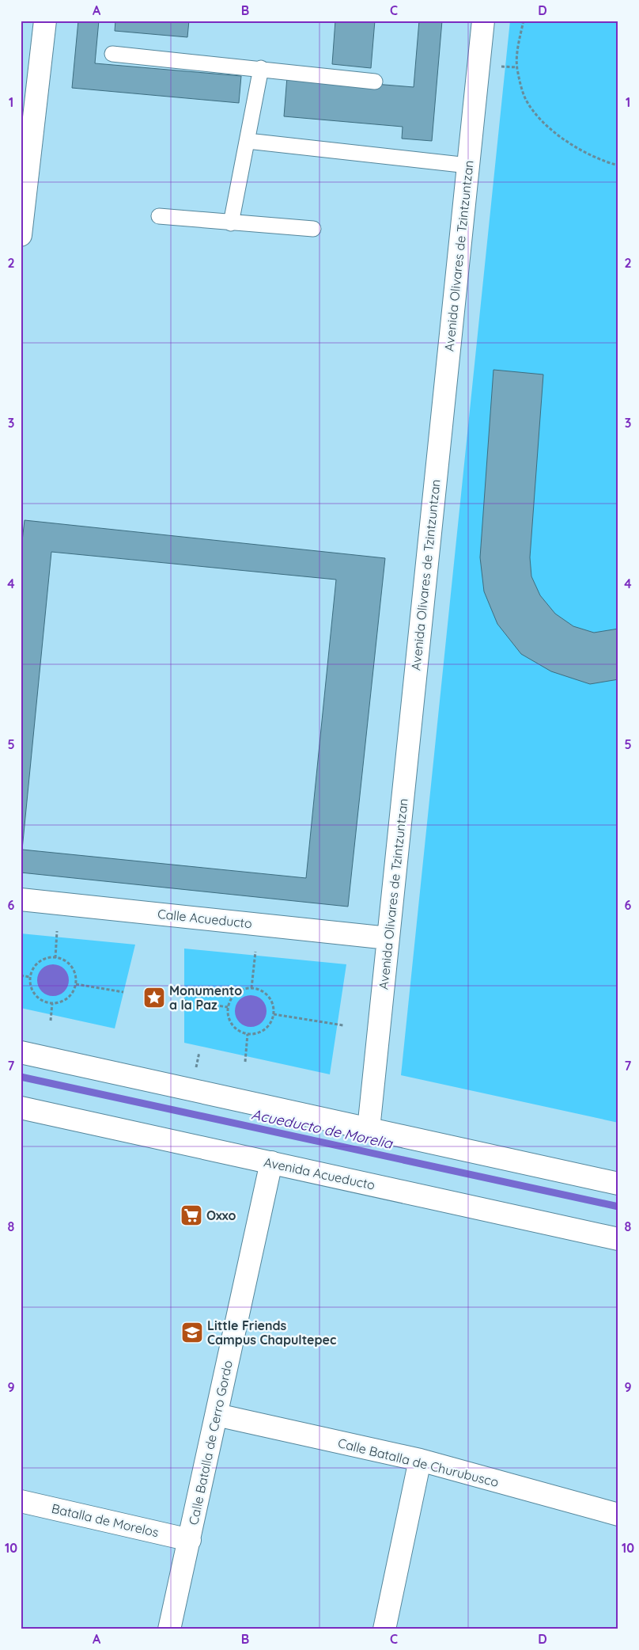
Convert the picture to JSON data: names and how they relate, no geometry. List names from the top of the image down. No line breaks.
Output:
{"streets":{"street":["Avenida Olivares de Tzintzuntzan","Calle Acueducto","Avenida Acueducto","Calle Batalla de Cerro Gordo","Calle Batalla de Churubusco","Batalla de Morelos"]},"crossings":[["Avenida Olivares de Tzintzuntzan","Calle Acueducto"],["Avenida Acueducto","Calle Batalla de Cerro Gordo"],["Calle Batalla de Cerro Gordo","Calle Batalla de Churubusco"],["Calle Batalla de Cerro Gordo","Batalla de Morelos"]],"water":["Acueducto de Morelia"],"places":{"place":["Monumento a la Paz"],"supermarket":["Oxxo"],"school or university":["Little Friends Campus Chapultepec"]},"grid":{"columns":["A","B","C","D"],"rows":["1","2","3","4","5","6","7","8","9","10"]}}
